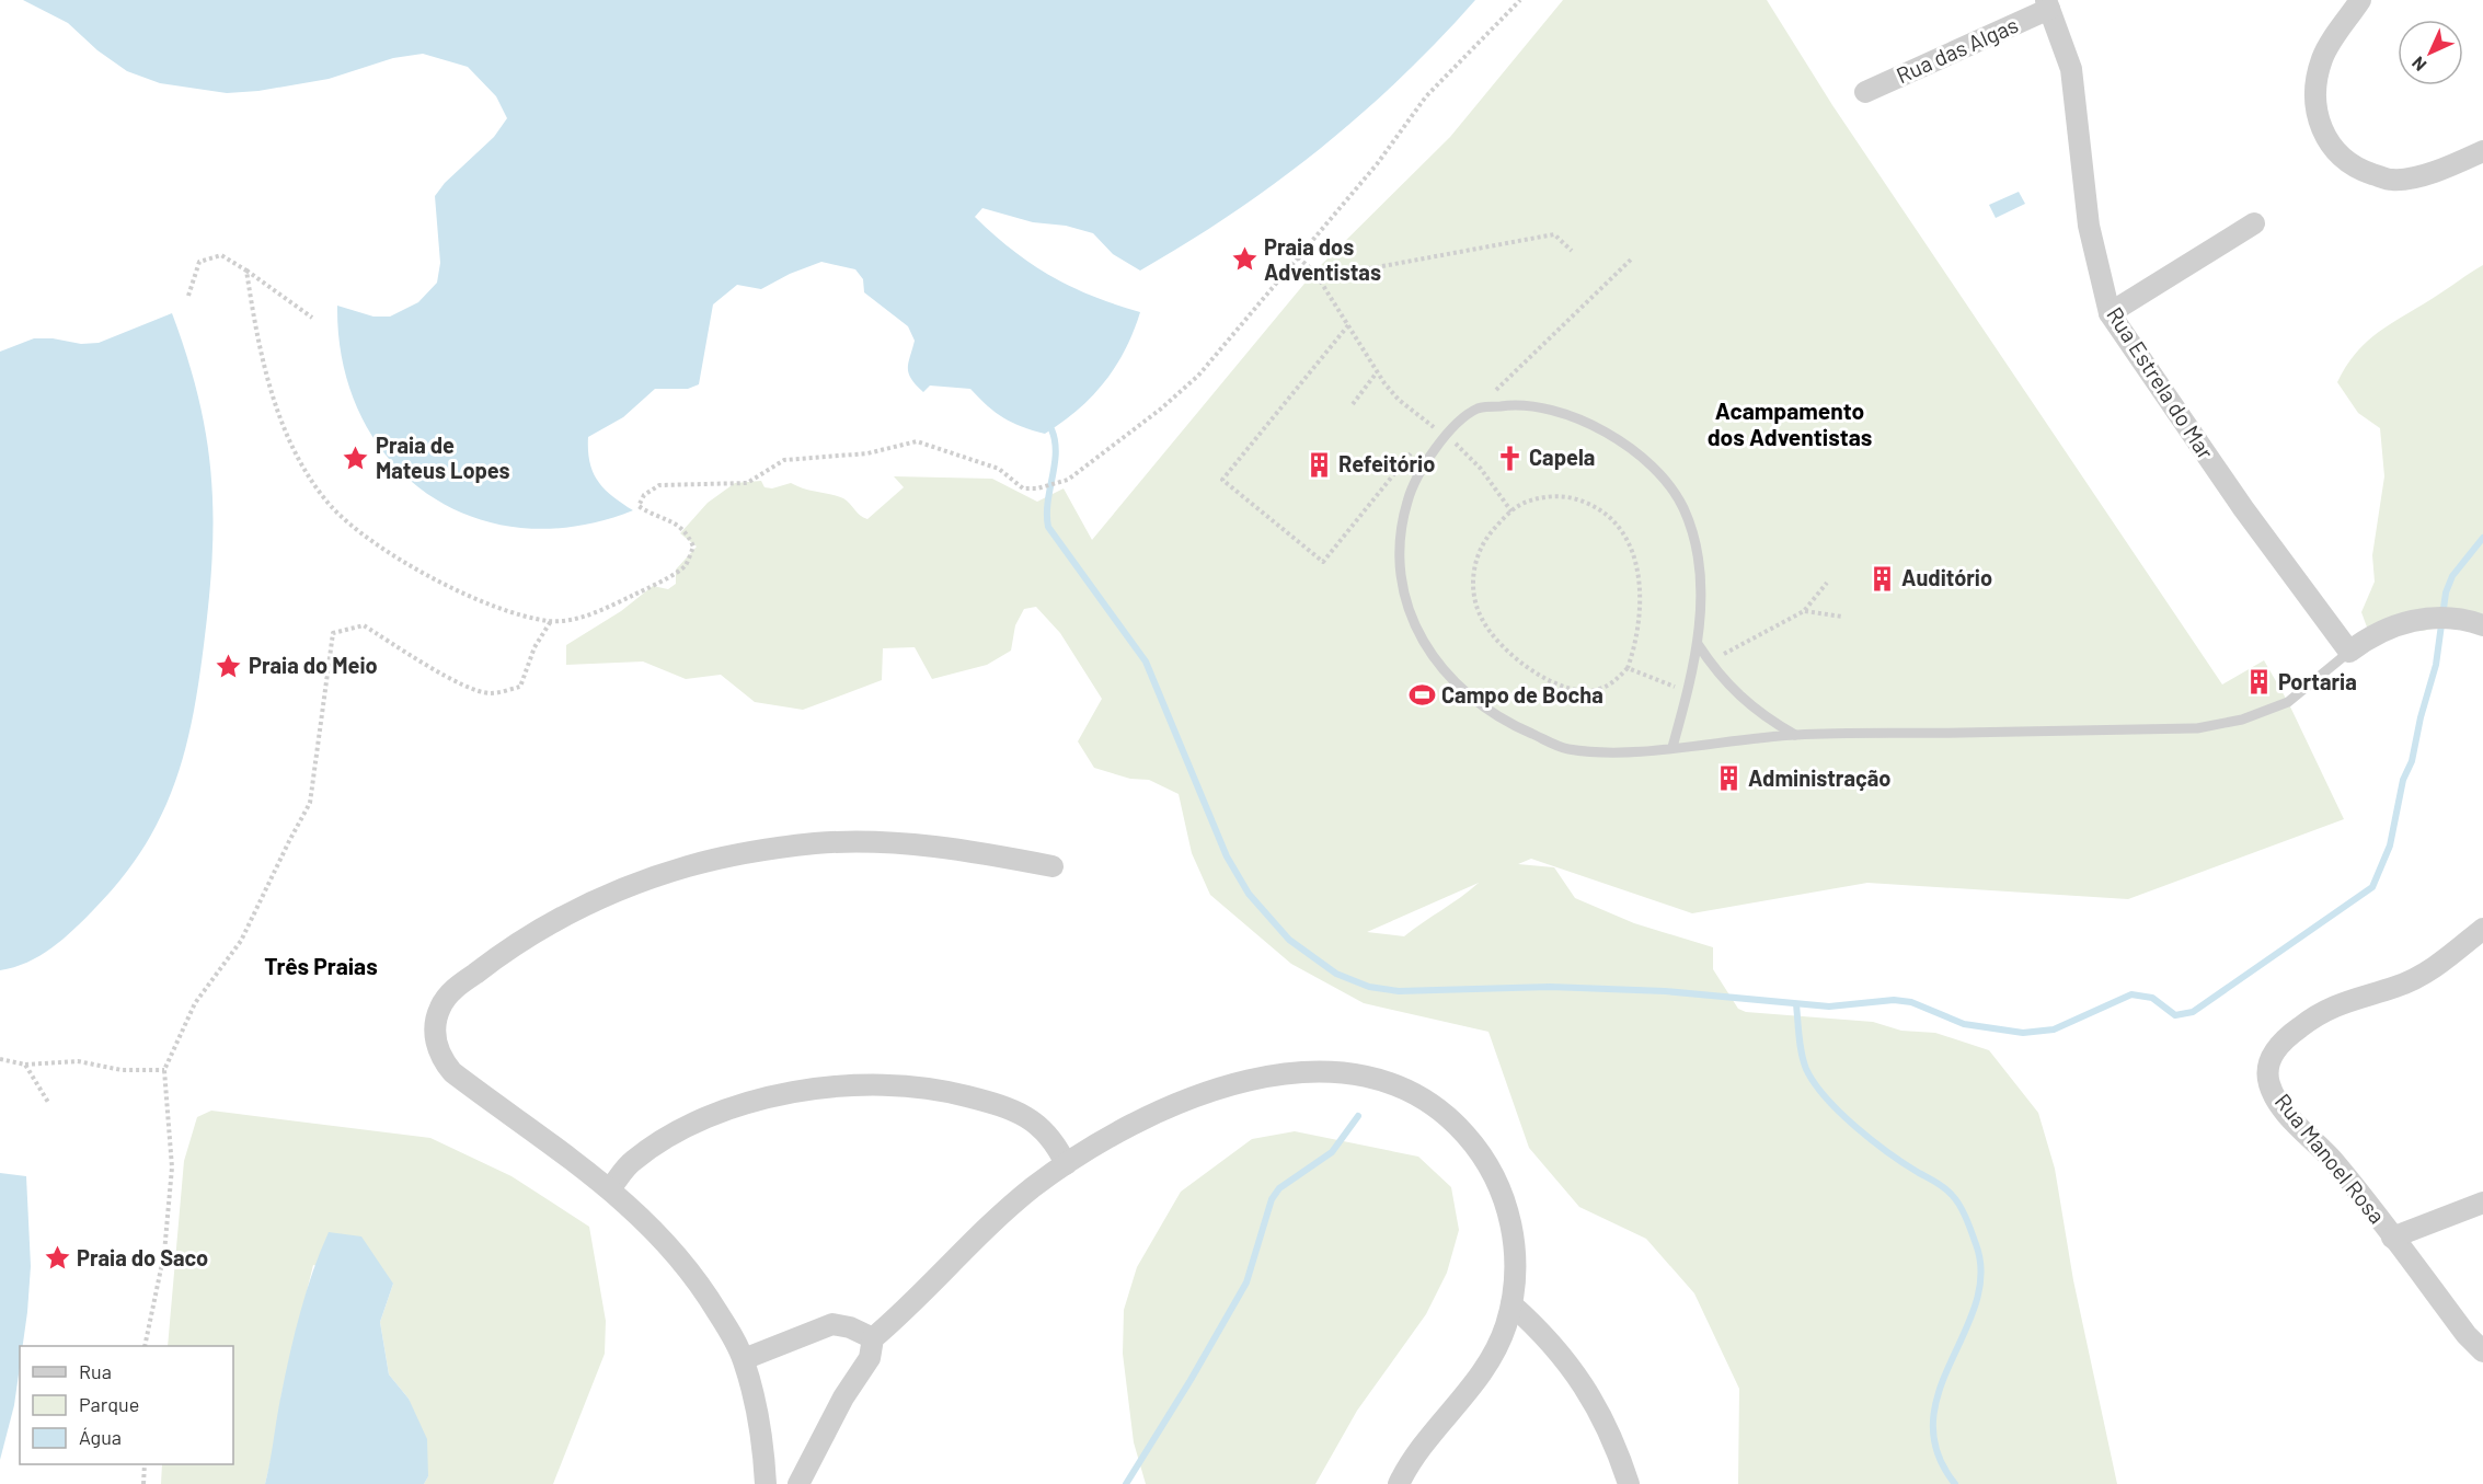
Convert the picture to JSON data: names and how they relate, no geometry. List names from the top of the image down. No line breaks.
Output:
{"streets":{"street":["Rua das Algas","Rua Estrela do Mar","Rua Manoel Rosa"]},"crossings":[["Rua das Algas","Rua Estrela do Mar"]],"districts":["Acampamento dos Adventistas","Três Praias"],"places":{"place":["Praia dos Adventistas","Praia de Mateus Lopes","Praia do Meio","Praia do Saco"],"church":["Capela"],"building":["Refeitório","Auditório","Portaria","Administração"],"sports":["Campo de Bocha"]},"legend":["Rua","Parque","Água"],"north":"bottom left"}
